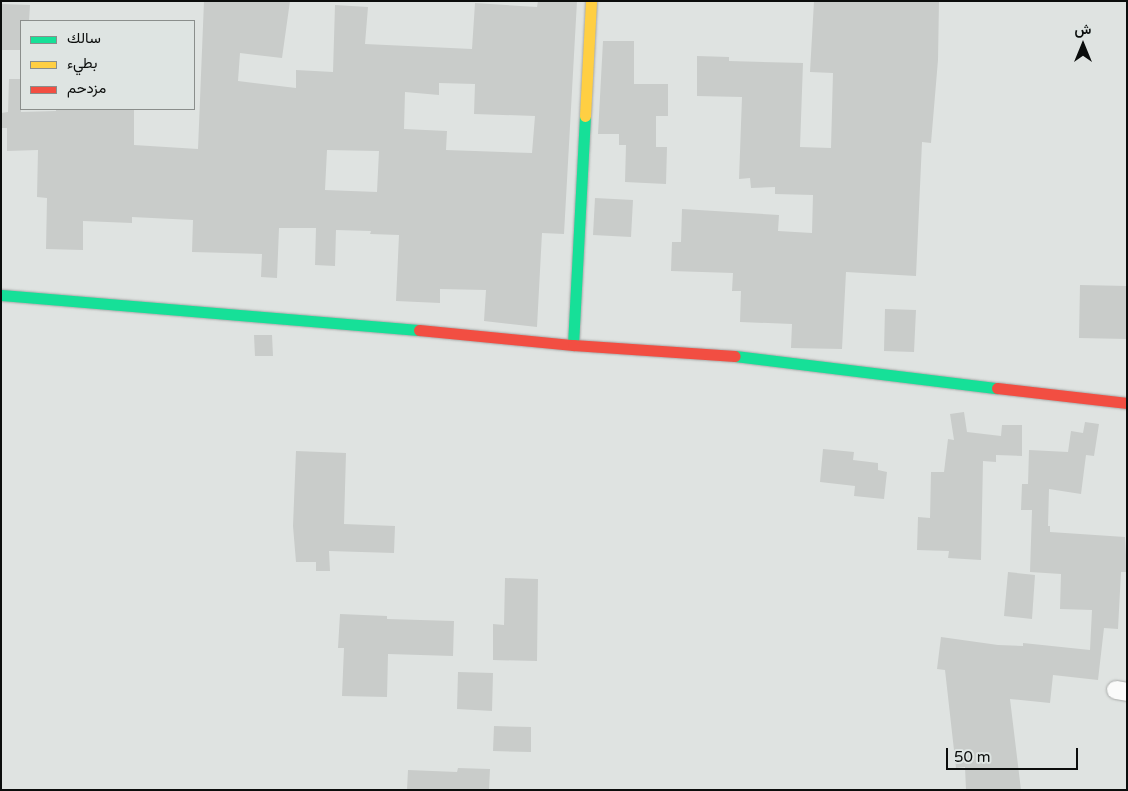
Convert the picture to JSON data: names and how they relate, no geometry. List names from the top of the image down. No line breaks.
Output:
{"legend":["سالك","بطيء","مزدحم"],"scale_bar":"50 m","north":"top"}
